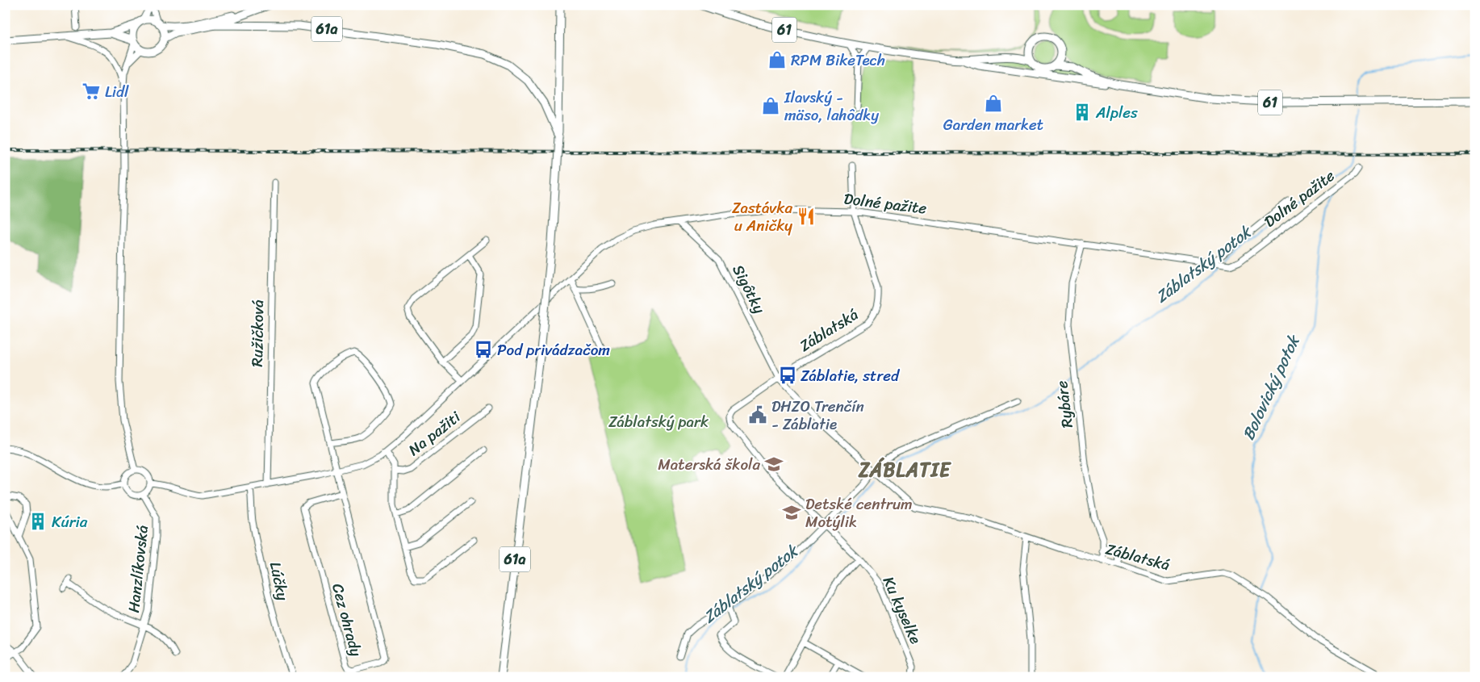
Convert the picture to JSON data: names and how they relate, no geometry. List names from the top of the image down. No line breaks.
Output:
{"streets":{"main road":["61a","61"],"street":["Dolné pažite","Sigôtky","Záblatská","Ružičková","Rybáre","Na pažiti","Hanzlíkovská","Lúčky","Ku kyselke","Cez ohrady"]},"crossings":[["Dolné pažite","Sigôtky"],["Dolné pažite","Záblatská"],["Dolné pažite","Ružičková"],["Dolné pažite","Rybáre"],["Dolné pažite","Na pažiti"],["Dolné pažite","Hanzlíkovská"],["Dolné pažite","Lúčky"],["Dolné pažite","Cez ohrady"],["Sigôtky","Záblatská"],["Sigôtky","Ku kyselke"],["Záblatská","Rybáre"],["Záblatská","Ku kyselke"]],"districts":["ZÁBLATIE"],"water":["Záblatský potok","Bolovický potok"],"parks":["Záblatský park"],"places":{"shop":["RPM BikeTech","Garden market","Ilavský - mäso, lahôdky"],"supermarket":["Lidl"],"building":["Alples","Kúria"],"restaurant":["Zastávka u Aničky"],"bus stop":["Pod privádzačom","Záblatie, stred"],"public building":["DHZO Trenčín - Záblatie"],"school or university":["Materská škola","Detské centrum Motýlik"]}}
